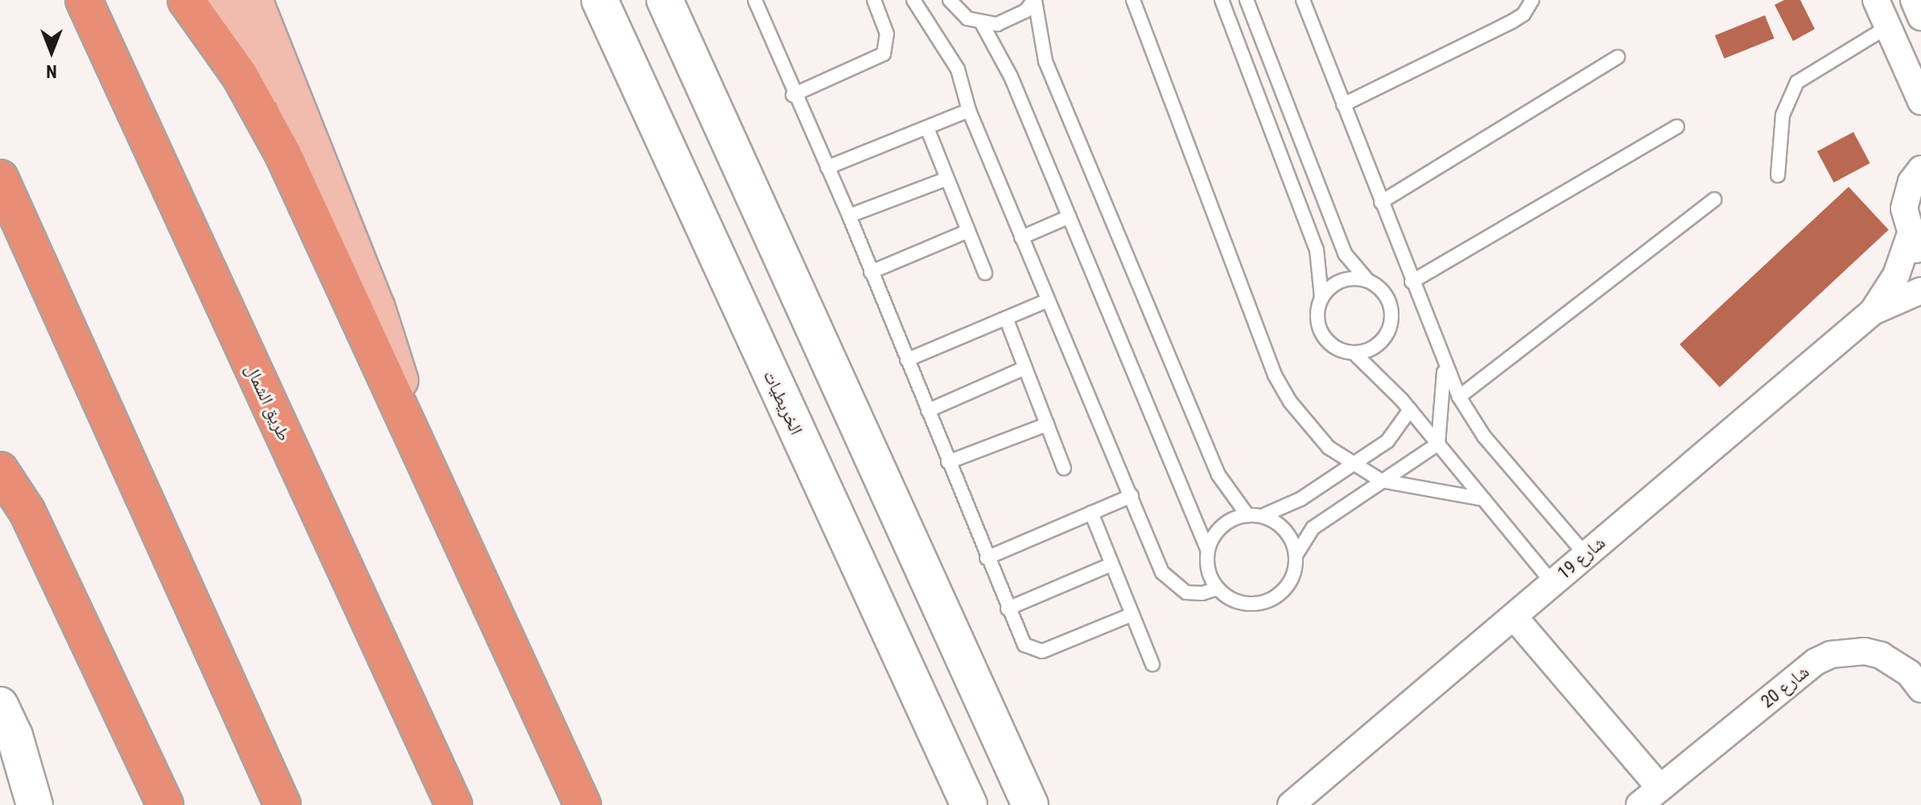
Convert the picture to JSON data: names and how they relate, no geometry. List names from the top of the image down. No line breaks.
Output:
{"streets":{"highway":["طريق الشمال"],"main road":["الخريطيات"],"street":["شارع 19","شارع 20"]},"north":"bottom"}
